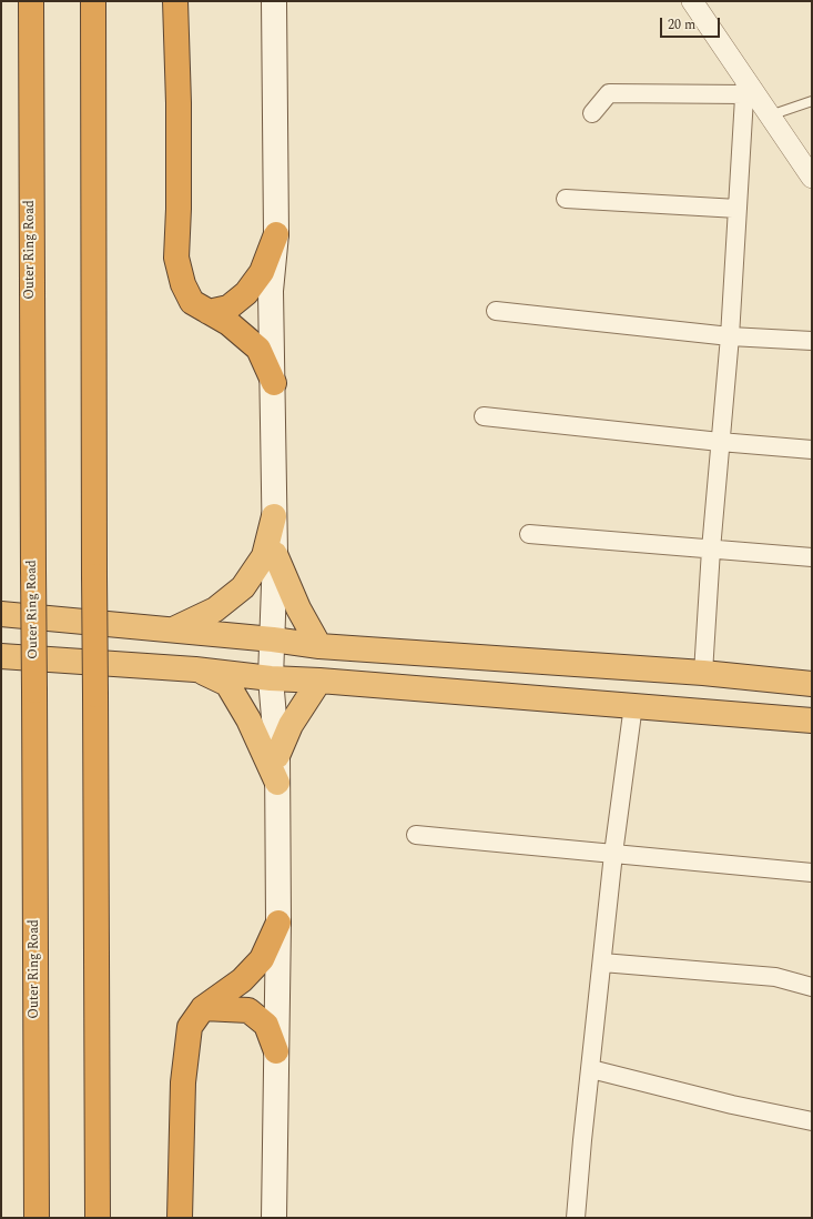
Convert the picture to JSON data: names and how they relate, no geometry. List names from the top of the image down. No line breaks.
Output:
{"streets":{"highway":["Outer Ring Road"]},"scale_bar":"20 m"}
